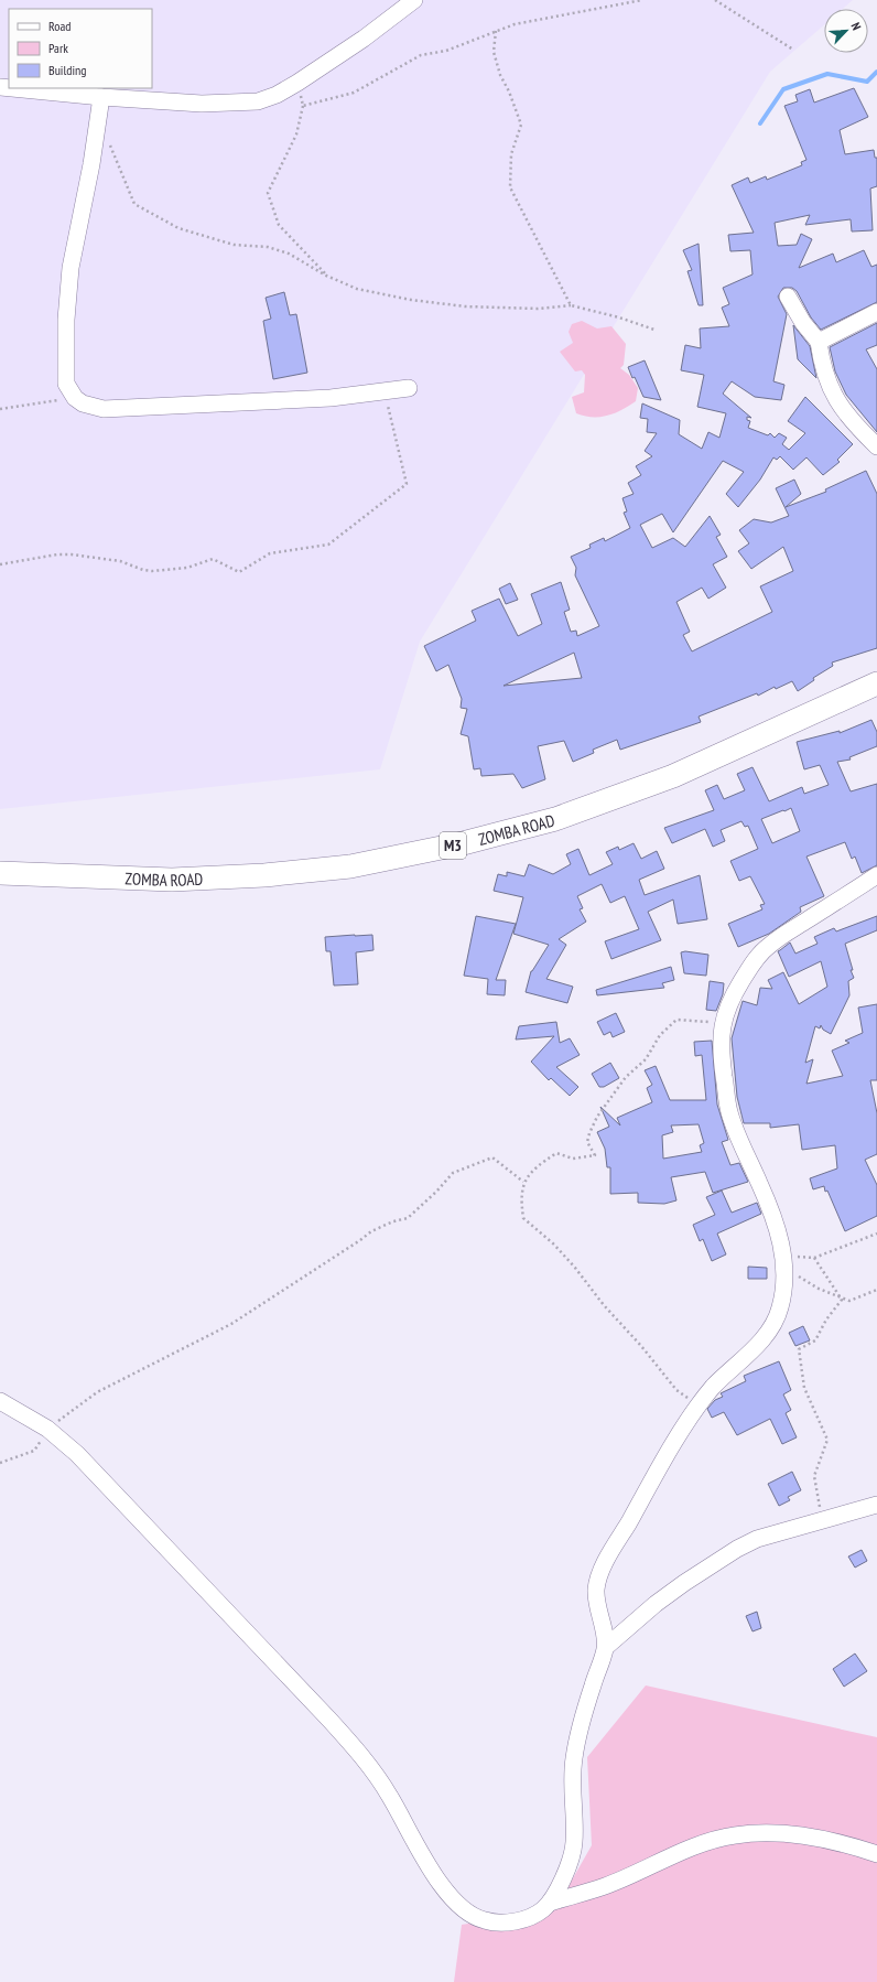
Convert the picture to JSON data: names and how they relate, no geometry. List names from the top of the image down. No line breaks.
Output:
{"streets":{"highway":["ZOMBA ROAD","M3"]},"legend":["Road","Park","Building"],"north":"top right"}
